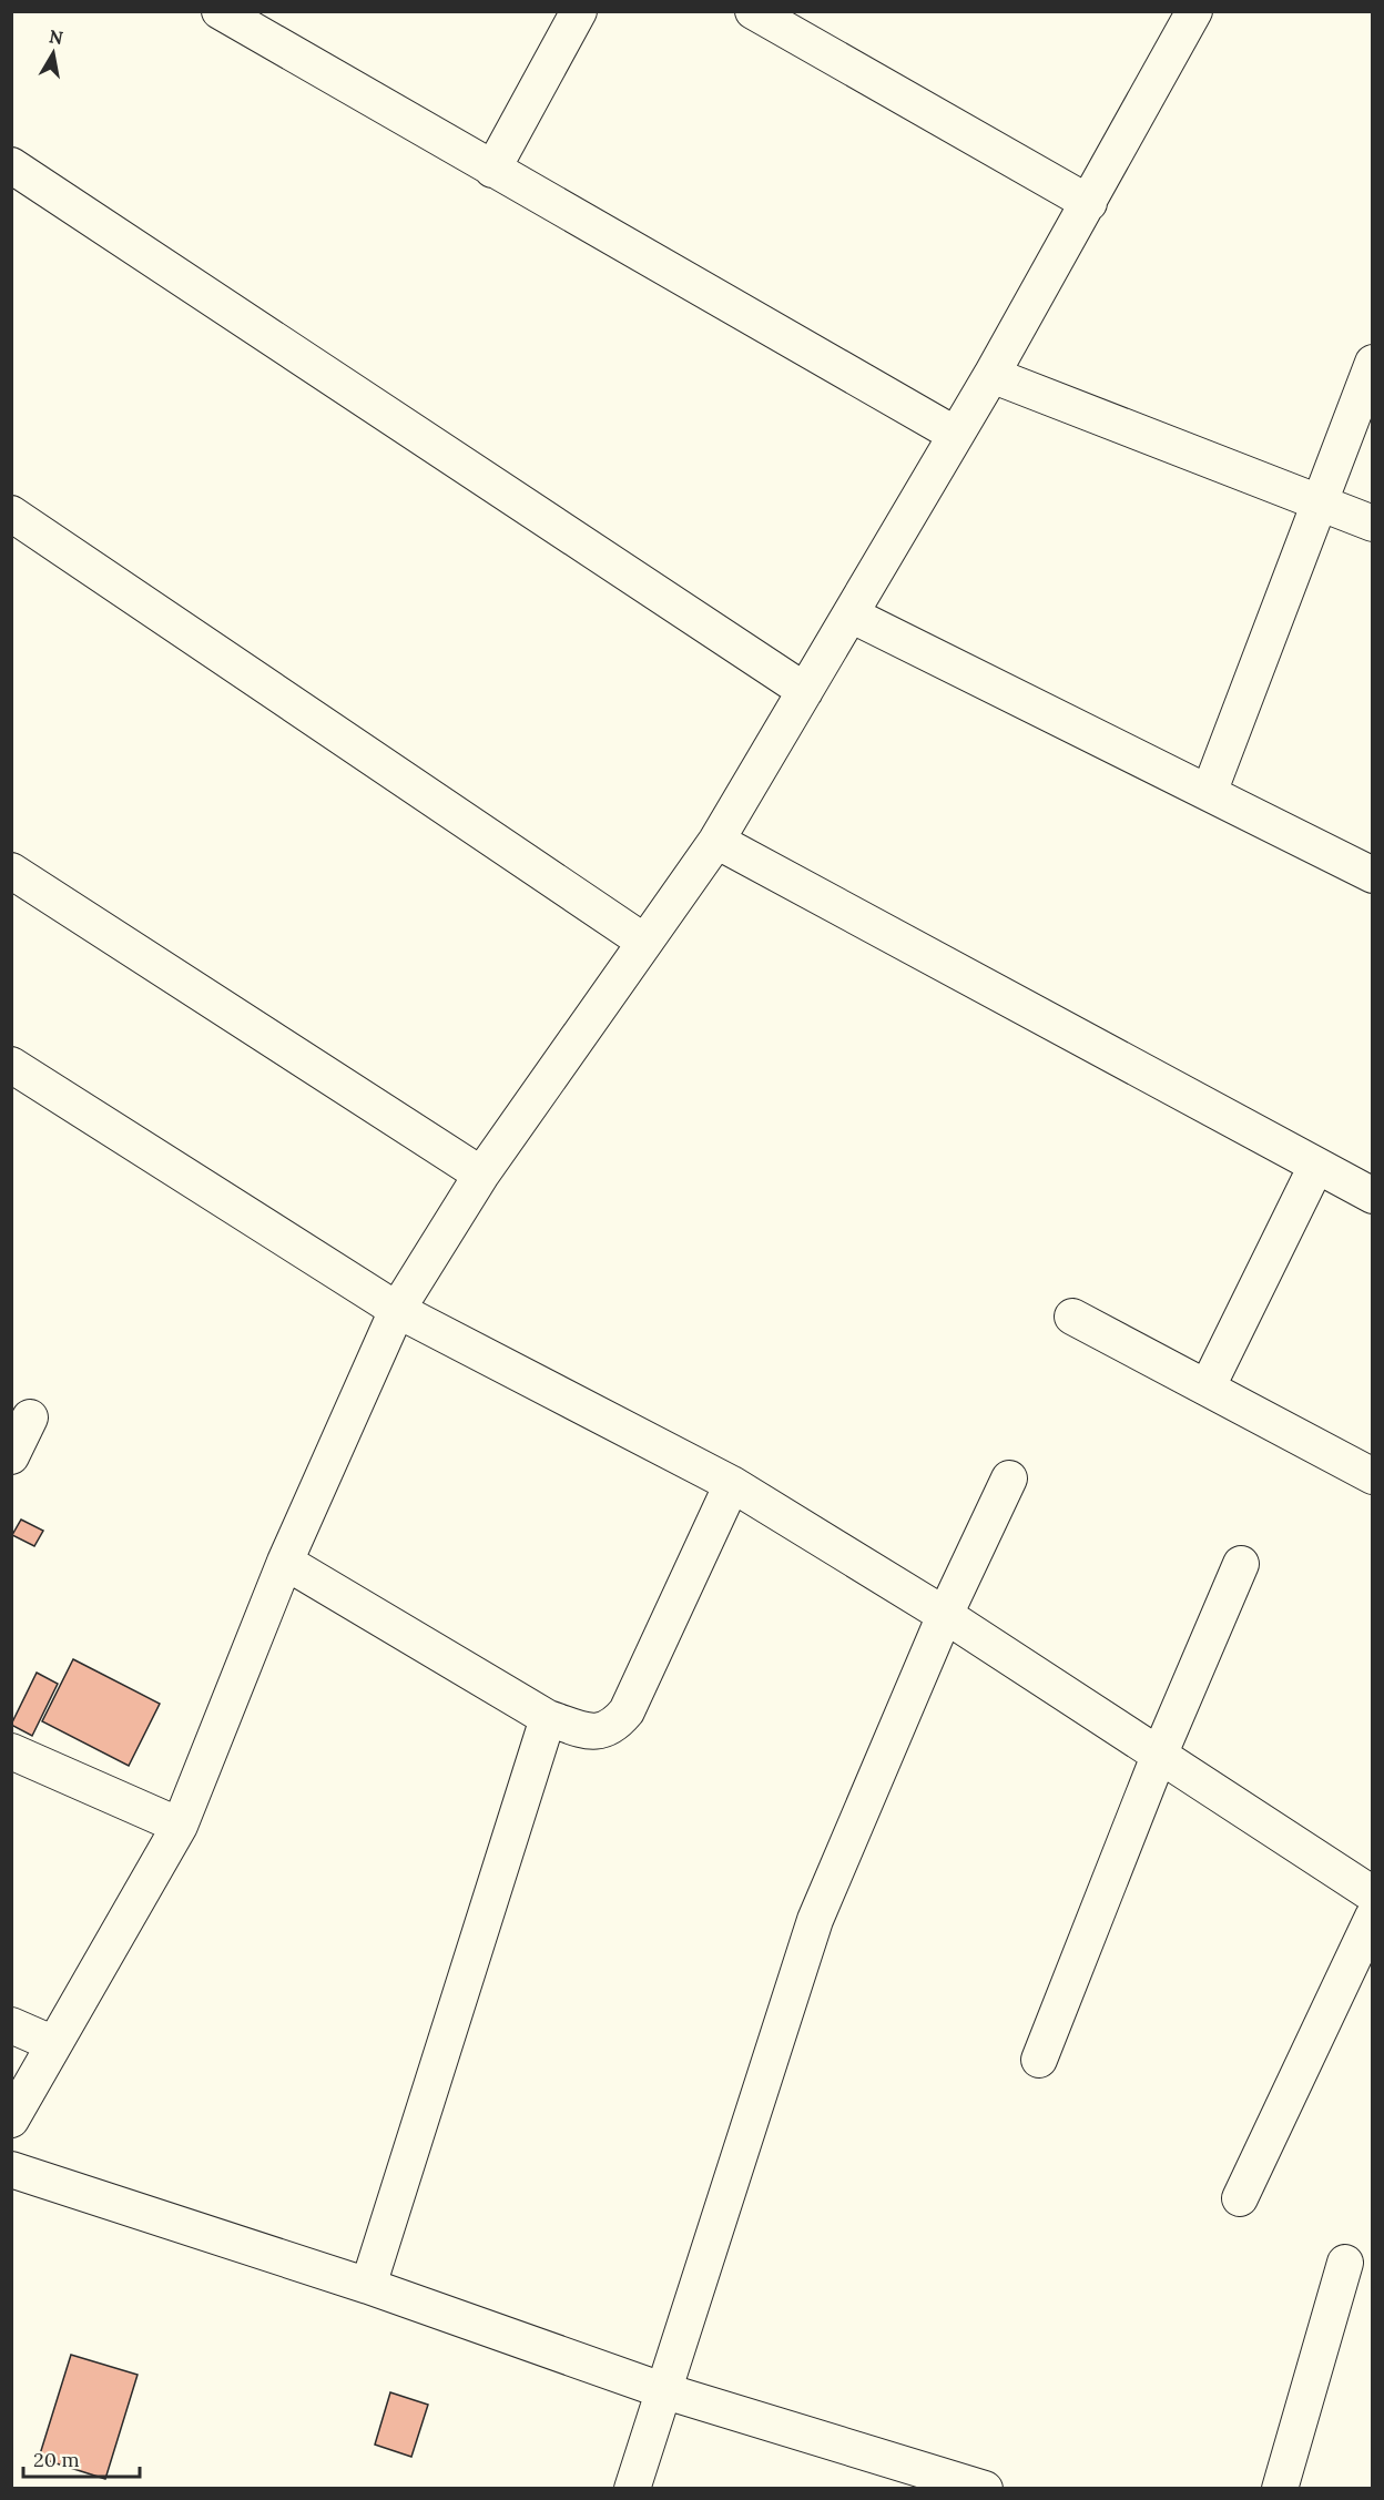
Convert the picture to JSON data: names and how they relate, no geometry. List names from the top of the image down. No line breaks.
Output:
{"scale_bar":"20 m","north":"top"}
